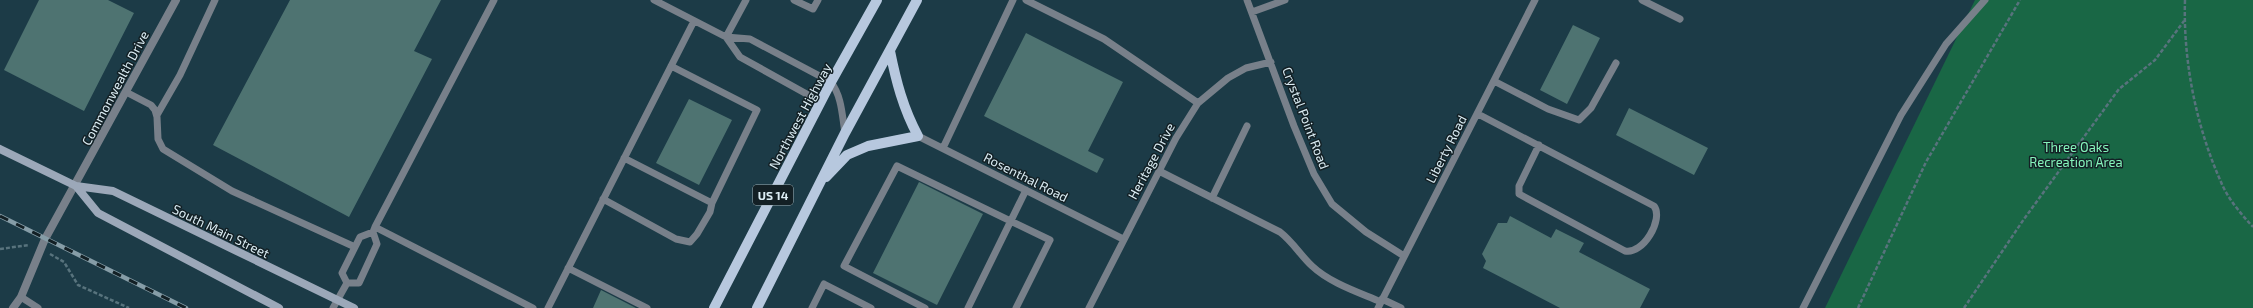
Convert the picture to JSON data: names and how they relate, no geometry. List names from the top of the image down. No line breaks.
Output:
{"streets":{"main road":["Northwest Highway","US 14"],"street":["Commonwealth Drive","South Main Street"],"lane":["Crystal Point Road","Liberty Road","Heritage Drive","Rosenthal Road"]},"crossings":[["Commonwealth Drive","South Main Street"],["Crystal Point Road","Liberty Road"],["Crystal Point Road","Heritage Drive"],["Heritage Drive","Rosenthal Road"]],"parks":["Three Oaks Recreation Area"]}
